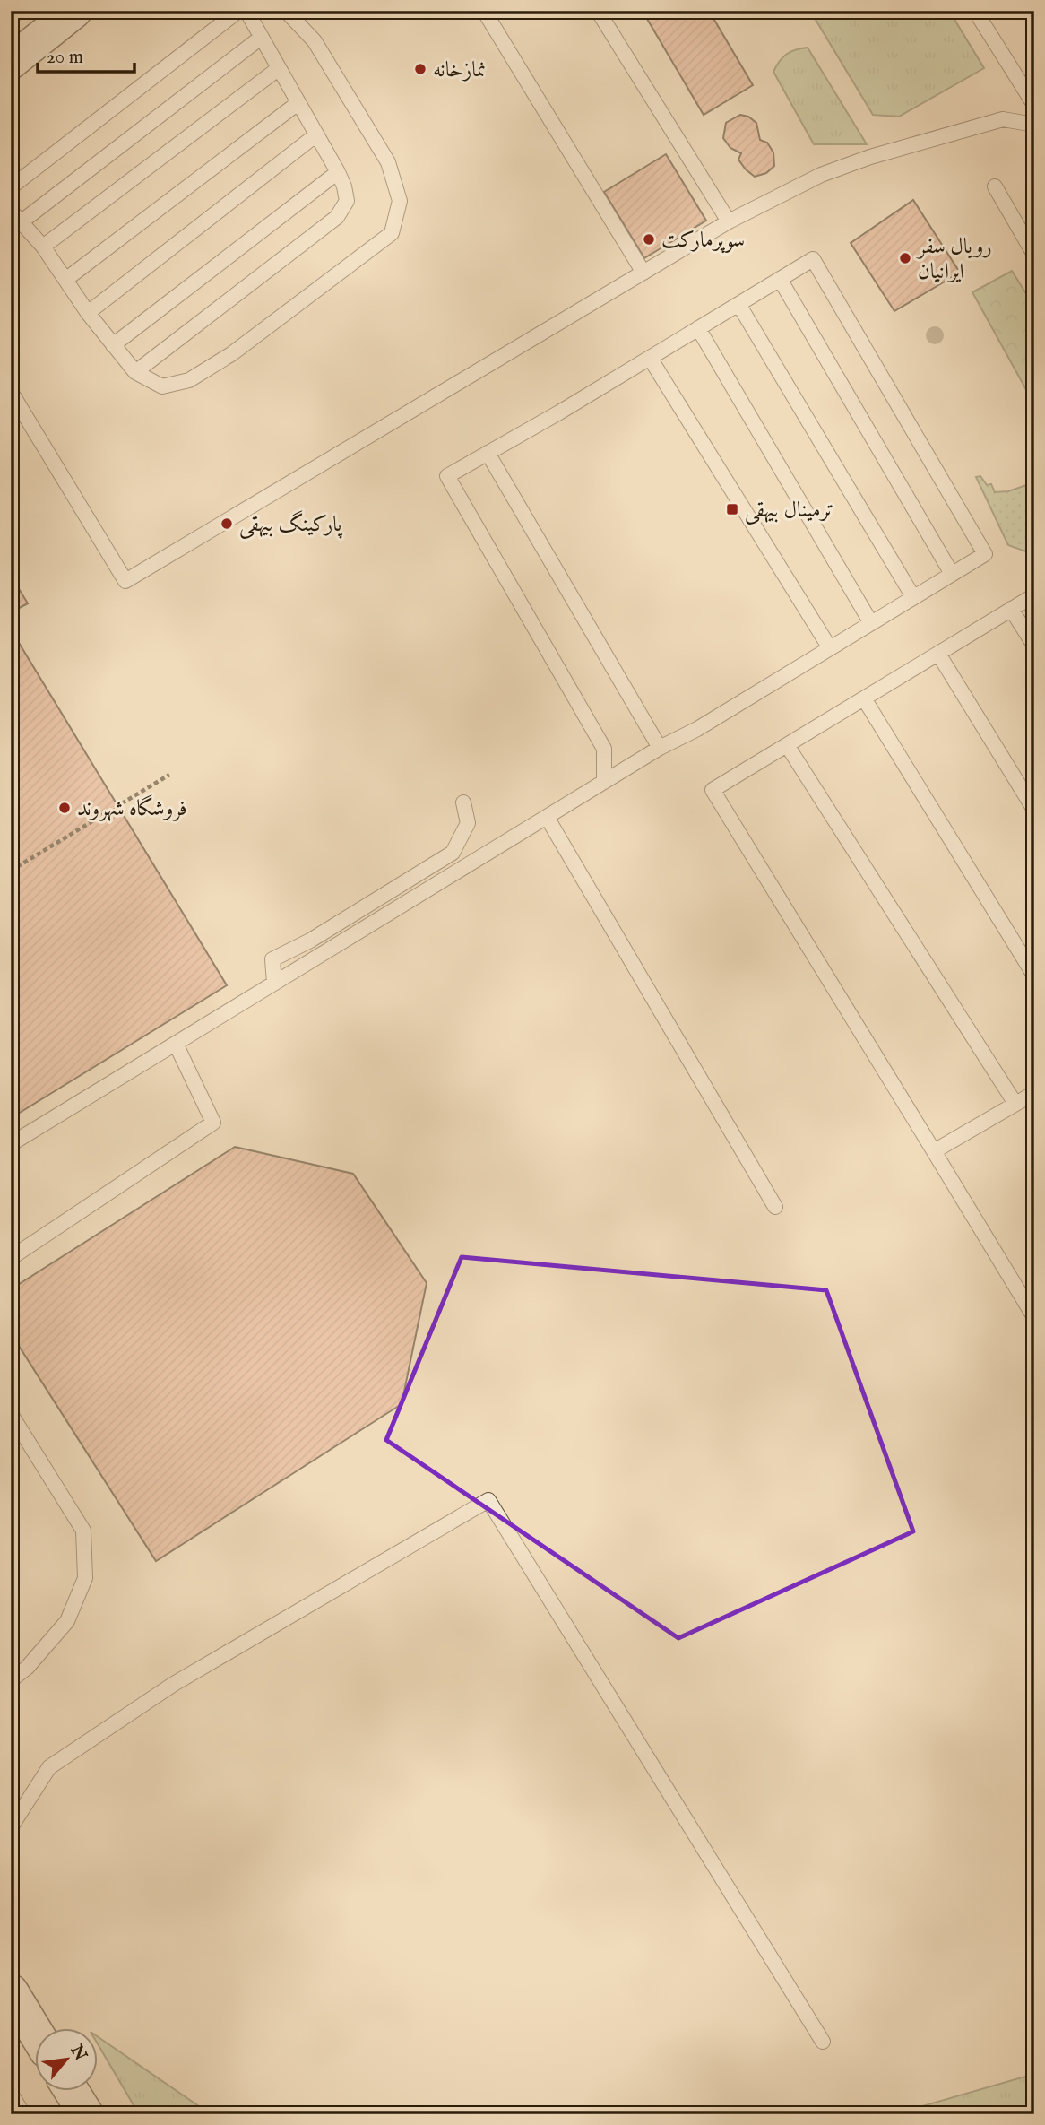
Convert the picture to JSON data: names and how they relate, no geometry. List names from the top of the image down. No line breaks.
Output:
{"places":{"other":["نمازخانه","سوپرمارکت","رویال سفر ایرانیان","پارکینگ بیهقی","فروشگاه شهروند"],"transit":["ترمینال بیهقی"]},"scale_bar":"20 m","north":"top right"}
